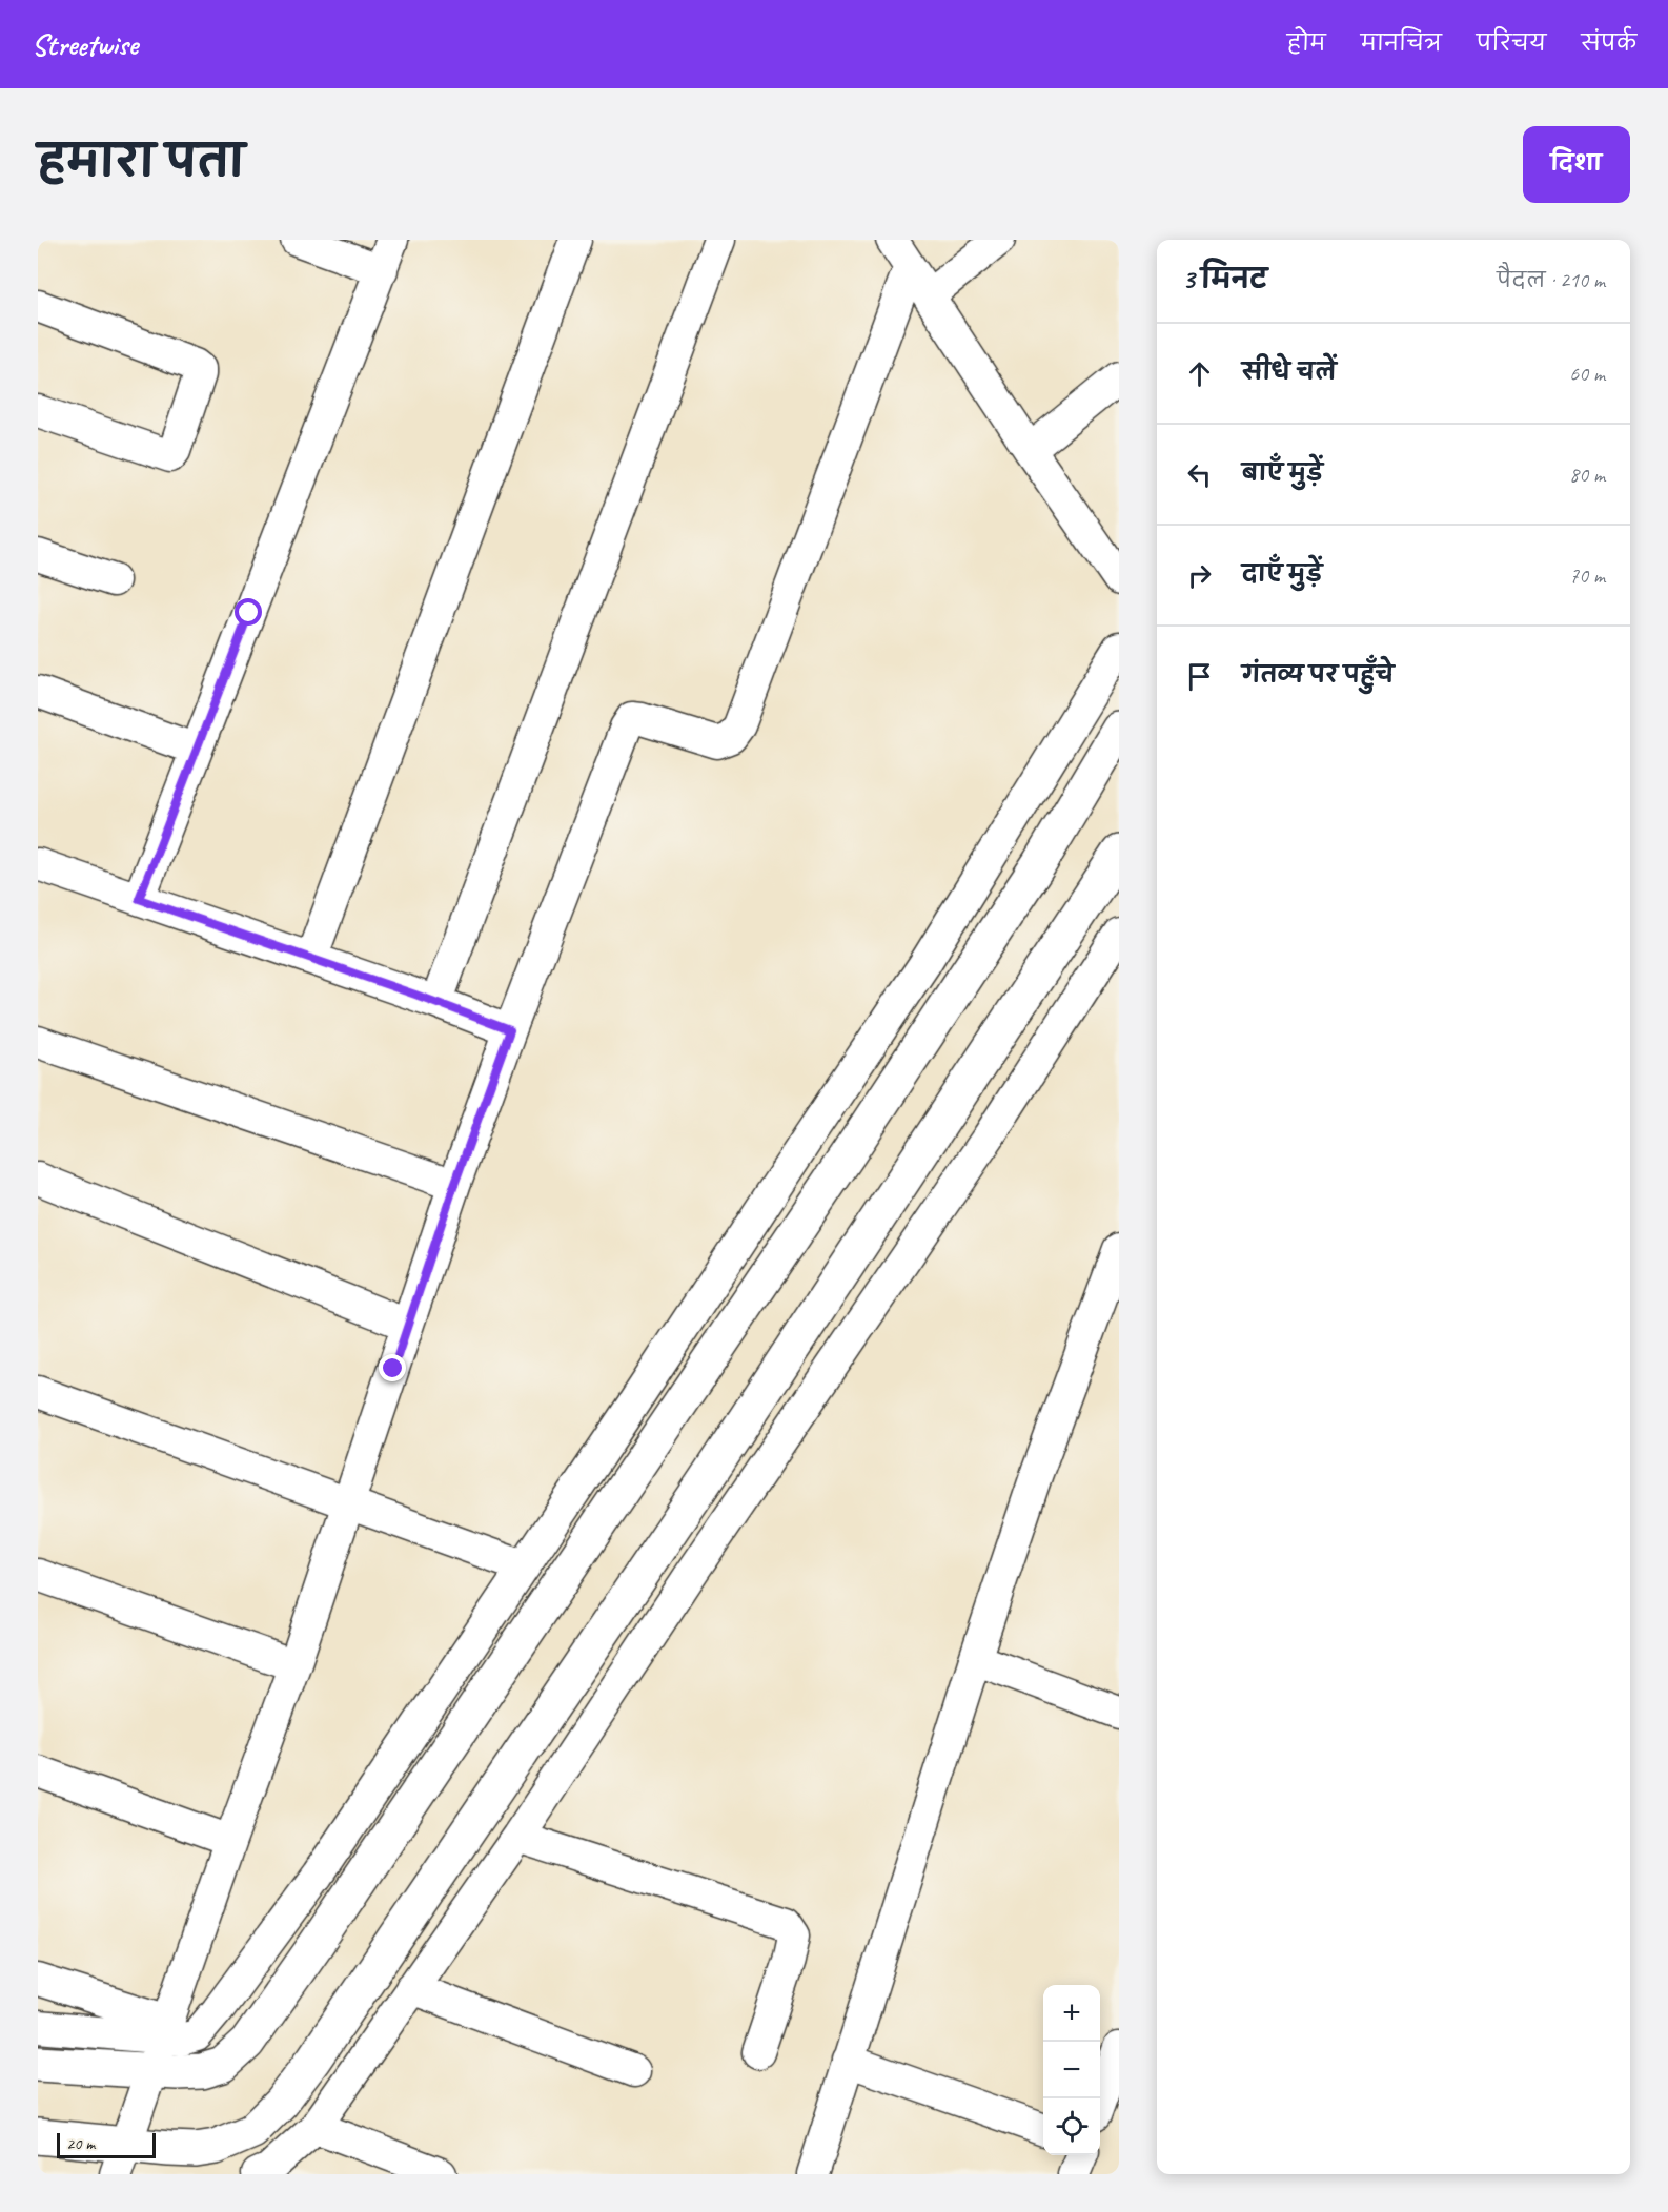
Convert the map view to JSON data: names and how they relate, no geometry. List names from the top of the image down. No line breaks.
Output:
{"scale_bar":"20 m","page":{"header":"Streetwise","nav":["होम","मानचित्र","परिचय","संपर्क"],"title":"हमारा पता","buttons":"दिशा","heading":["3 मिनट","पैदल · 210 m"],"list":[["सीधे चलें","60 m"],["बाएँ मुड़ें","80 m"],["दाएँ मुड़ें","70 m"],"गंतव्य पर पहुँचे"],"map_buttons":["+","−"],"scale":"20 m"}}
